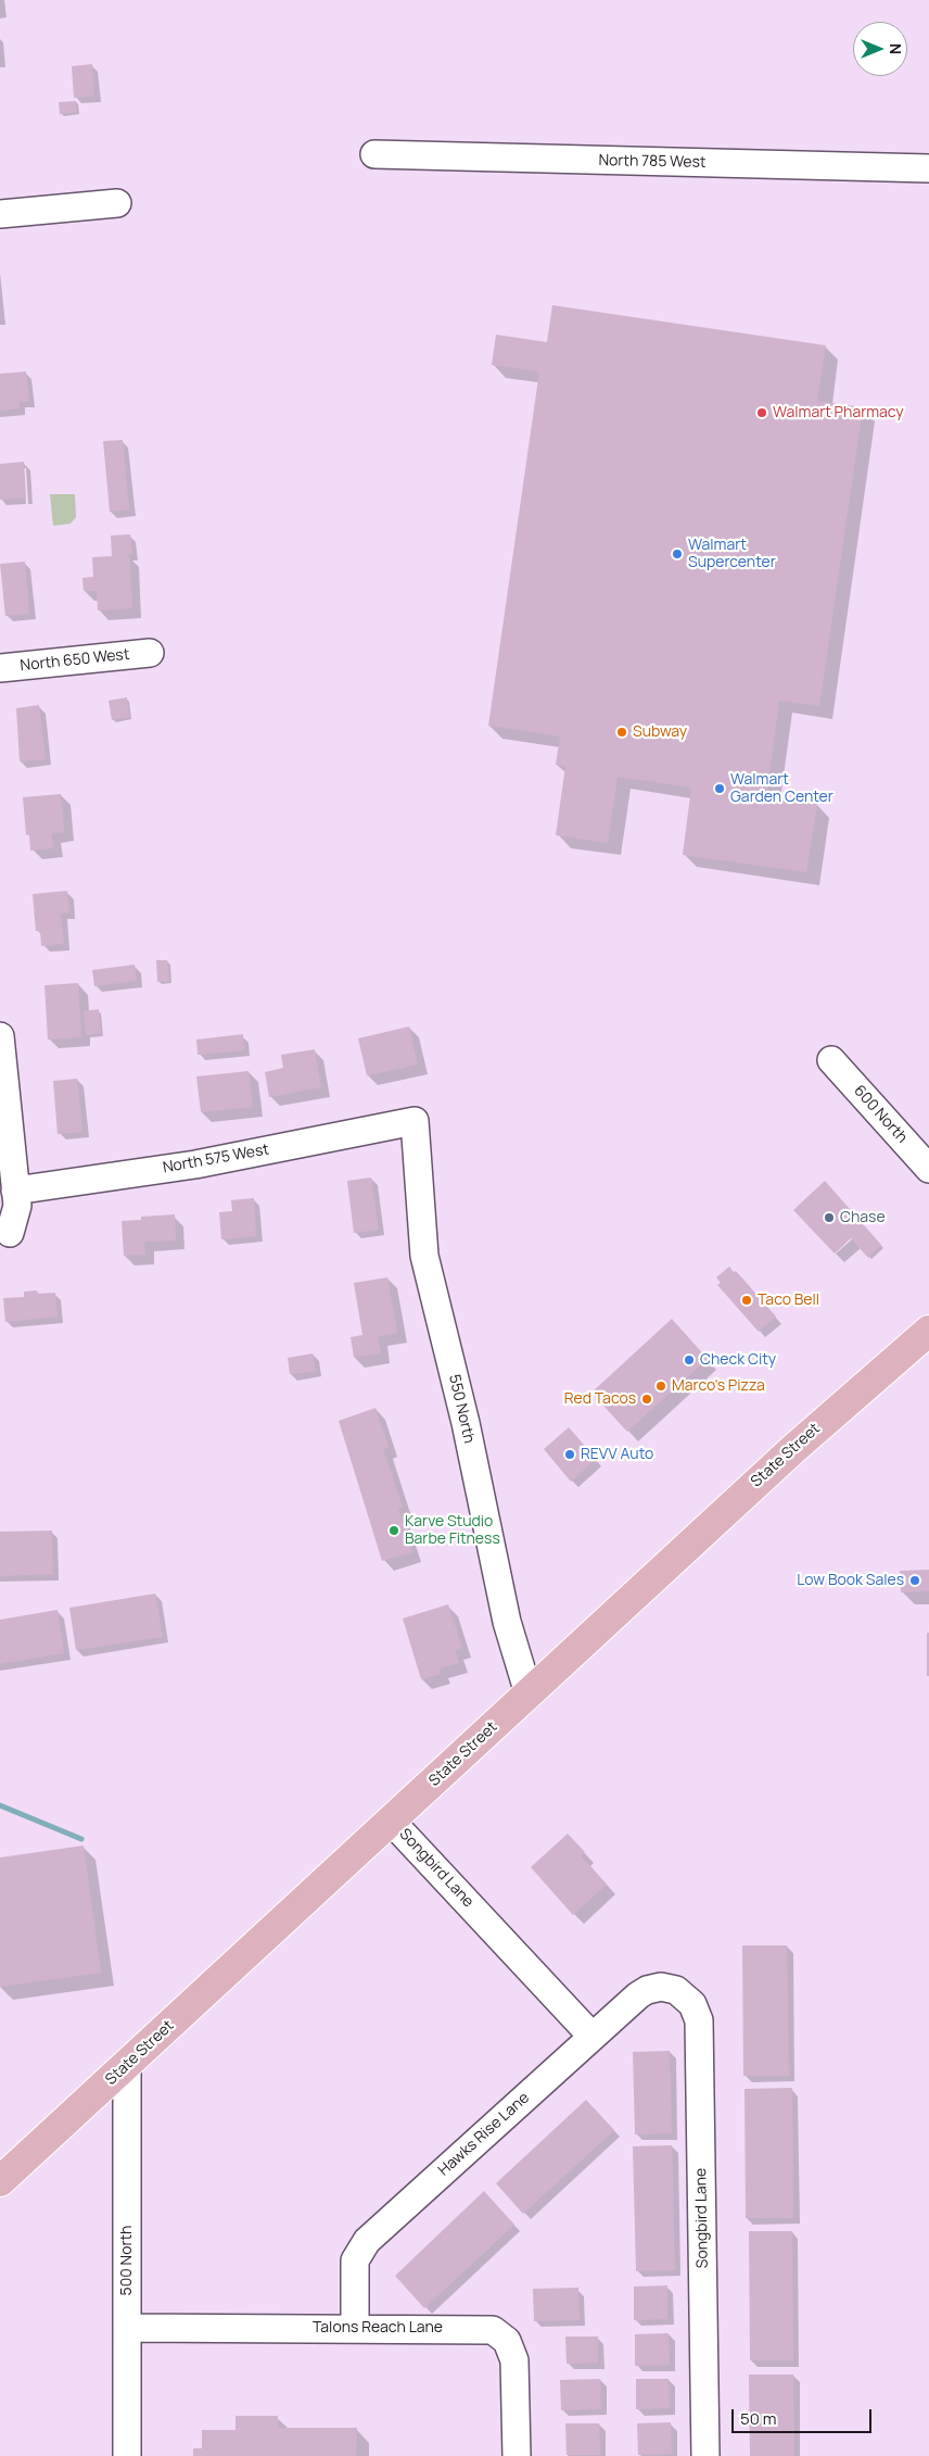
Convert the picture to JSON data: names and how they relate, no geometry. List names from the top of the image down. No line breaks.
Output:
{"streets":{"main road":["State Street"],"street":["North 785 West","North 650 West","600 North","North 575 West","550 North","Songbird Lane","Hawks Rise Lane","500 North","Talons Reach Lane"]},"crossings":[["North 575 West","550 North"],["550 North","State Street"],["State Street","Songbird Lane"],["State Street","500 North"],["Songbird Lane","Hawks Rise Lane"],["Hawks Rise Lane","Talons Reach Lane"],["500 North","Talons Reach Lane"]],"places":["Walmart Pharmacy","Walmart Supercenter","Subway","Walmart Garden Center","Chase","Taco Bell","Check City","Marco's Pizza","Red Tacos","REVV Auto","Karve Studio Barbe Fitness","Low Book Sales"],"scale_bar":"50 m","north":"right"}
